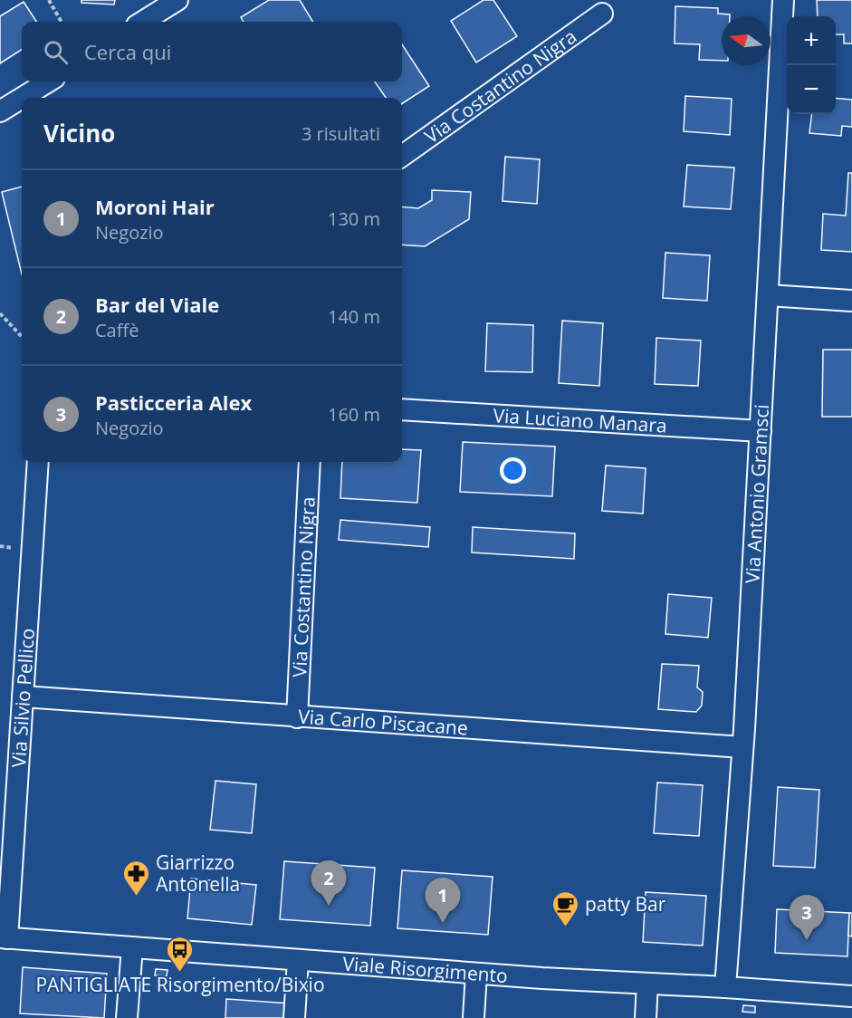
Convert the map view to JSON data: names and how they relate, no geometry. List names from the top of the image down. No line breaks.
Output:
{"streets":{"street":["Via Costantino Nigra","Via Luciano Manara","Via Antonio Gramsci","Via Silvio Pellico","Via Carlo Piscacane","Viale Risorgimento"]},"crossings":[["Via Costantino Nigra","Via Carlo Piscacane"],["Via Luciano Manara","Via Antonio Gramsci"],["Via Antonio Gramsci","Via Carlo Piscacane"],["Via Antonio Gramsci","Viale Risorgimento"],["Via Silvio Pellico","Via Carlo Piscacane"],["Via Silvio Pellico","Viale Risorgimento"]],"places":{"pharmacy":["Giarrizzo Antonella"],"cafe":["patty Bar"],"bus stop":["PANTIGLIATE Risorgimento/Bixio"]},"north":"left","page":{"map_buttons":["+","−"],"search":"Cerca qui","heading":["Vicino","3 risultati"],"list":[{"mark":"1","name":"Moroni Hair","note":"Negozio","value":"130 m"},{"mark":"2","name":"Bar del Viale","note":"Caffè","value":"140 m"},{"mark":"3","name":"Pasticceria Alex","note":"Negozio","value":"160 m"}],"pins":["2","1","3"]}}
